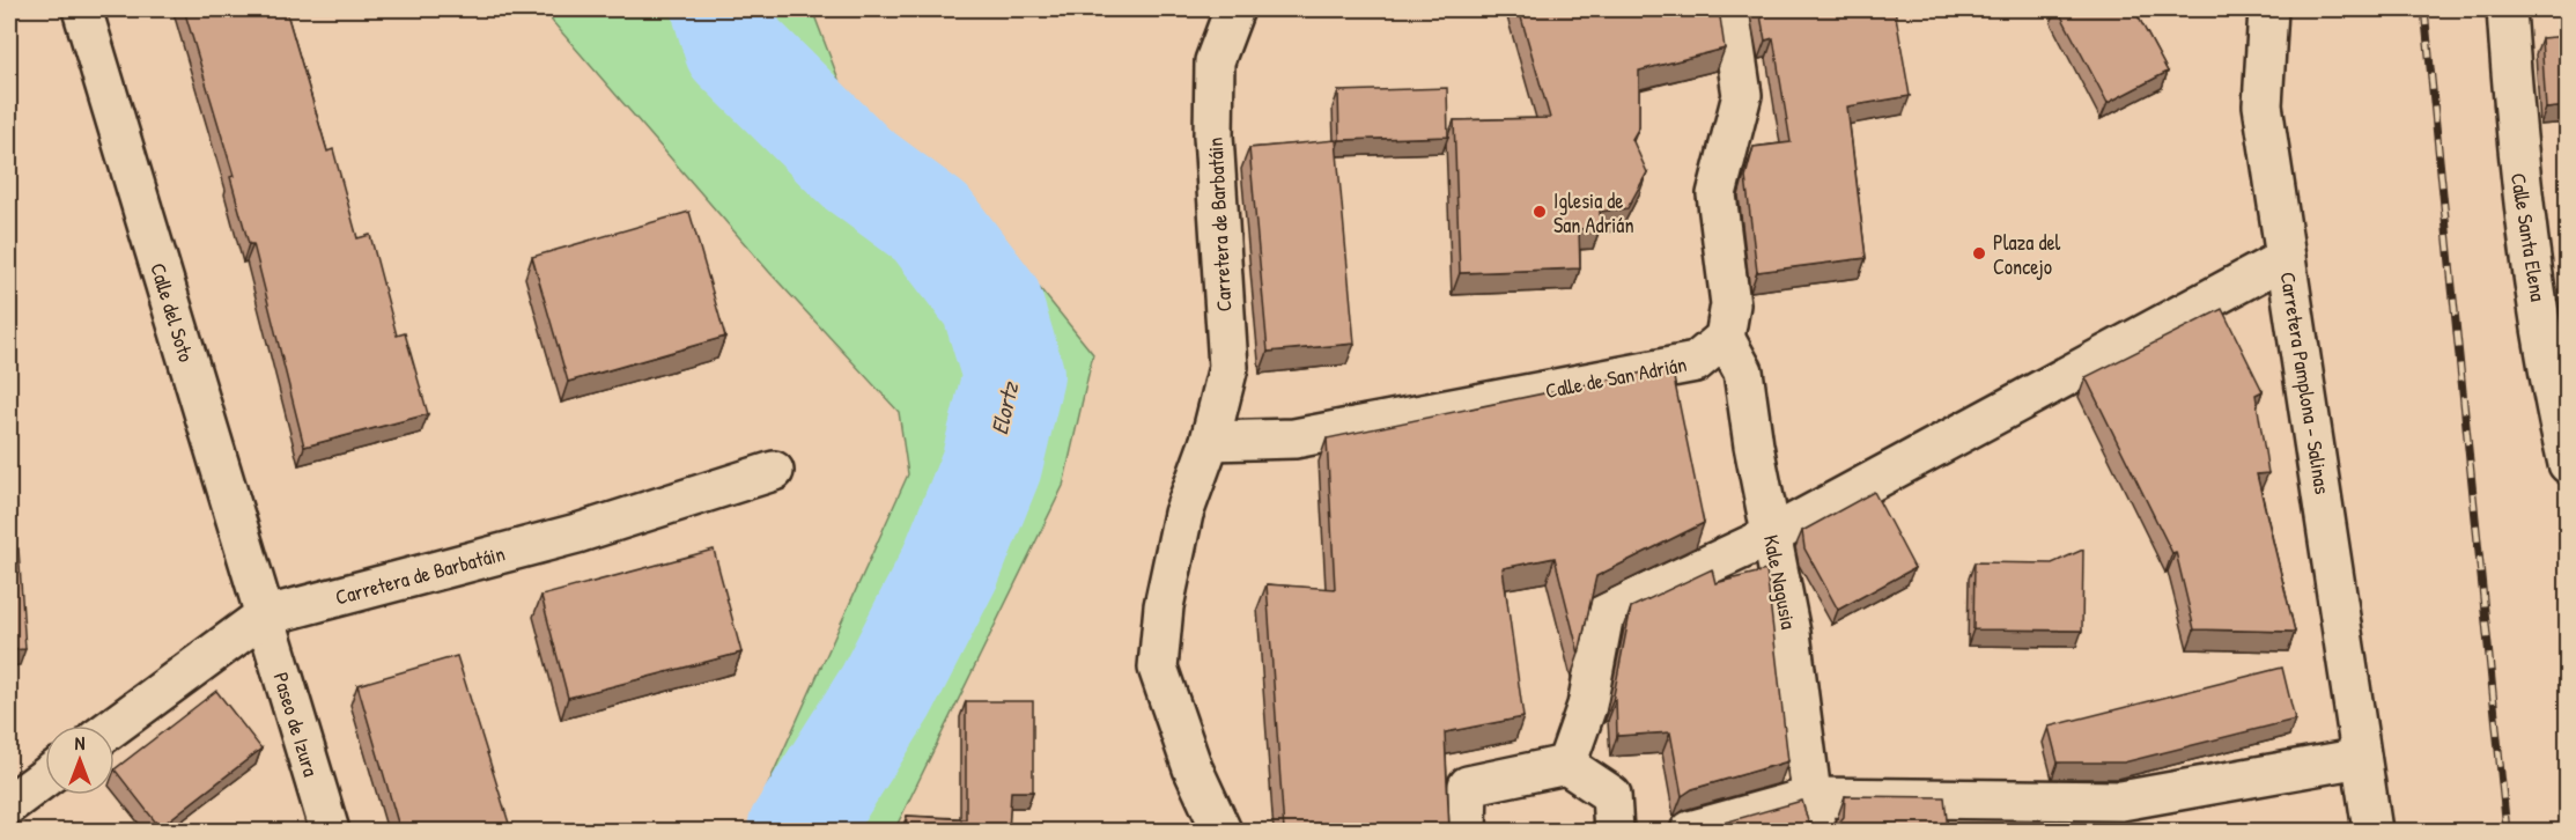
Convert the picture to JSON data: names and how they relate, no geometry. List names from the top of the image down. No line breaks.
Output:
{"streets":{"street":["Carretera de Barbatáin","Calle Santa Elena","Calle del Soto","Calle de San Adrián","Carretera Pamplona - Salinas","Kale Nagusia","Paseo de Izura"]},"crossings":[["Carretera de Barbatáin","Calle del Soto"],["Carretera de Barbatáin","Calle de San Adrián"],["Carretera de Barbatáin","Paseo de Izura"],["Calle del Soto","Paseo de Izura"],["Calle de San Adrián","Kale Nagusia"]],"water":["Elortz"],"places":["Iglesia de San Adrián","Plaza del Concejo"],"north":"top"}
